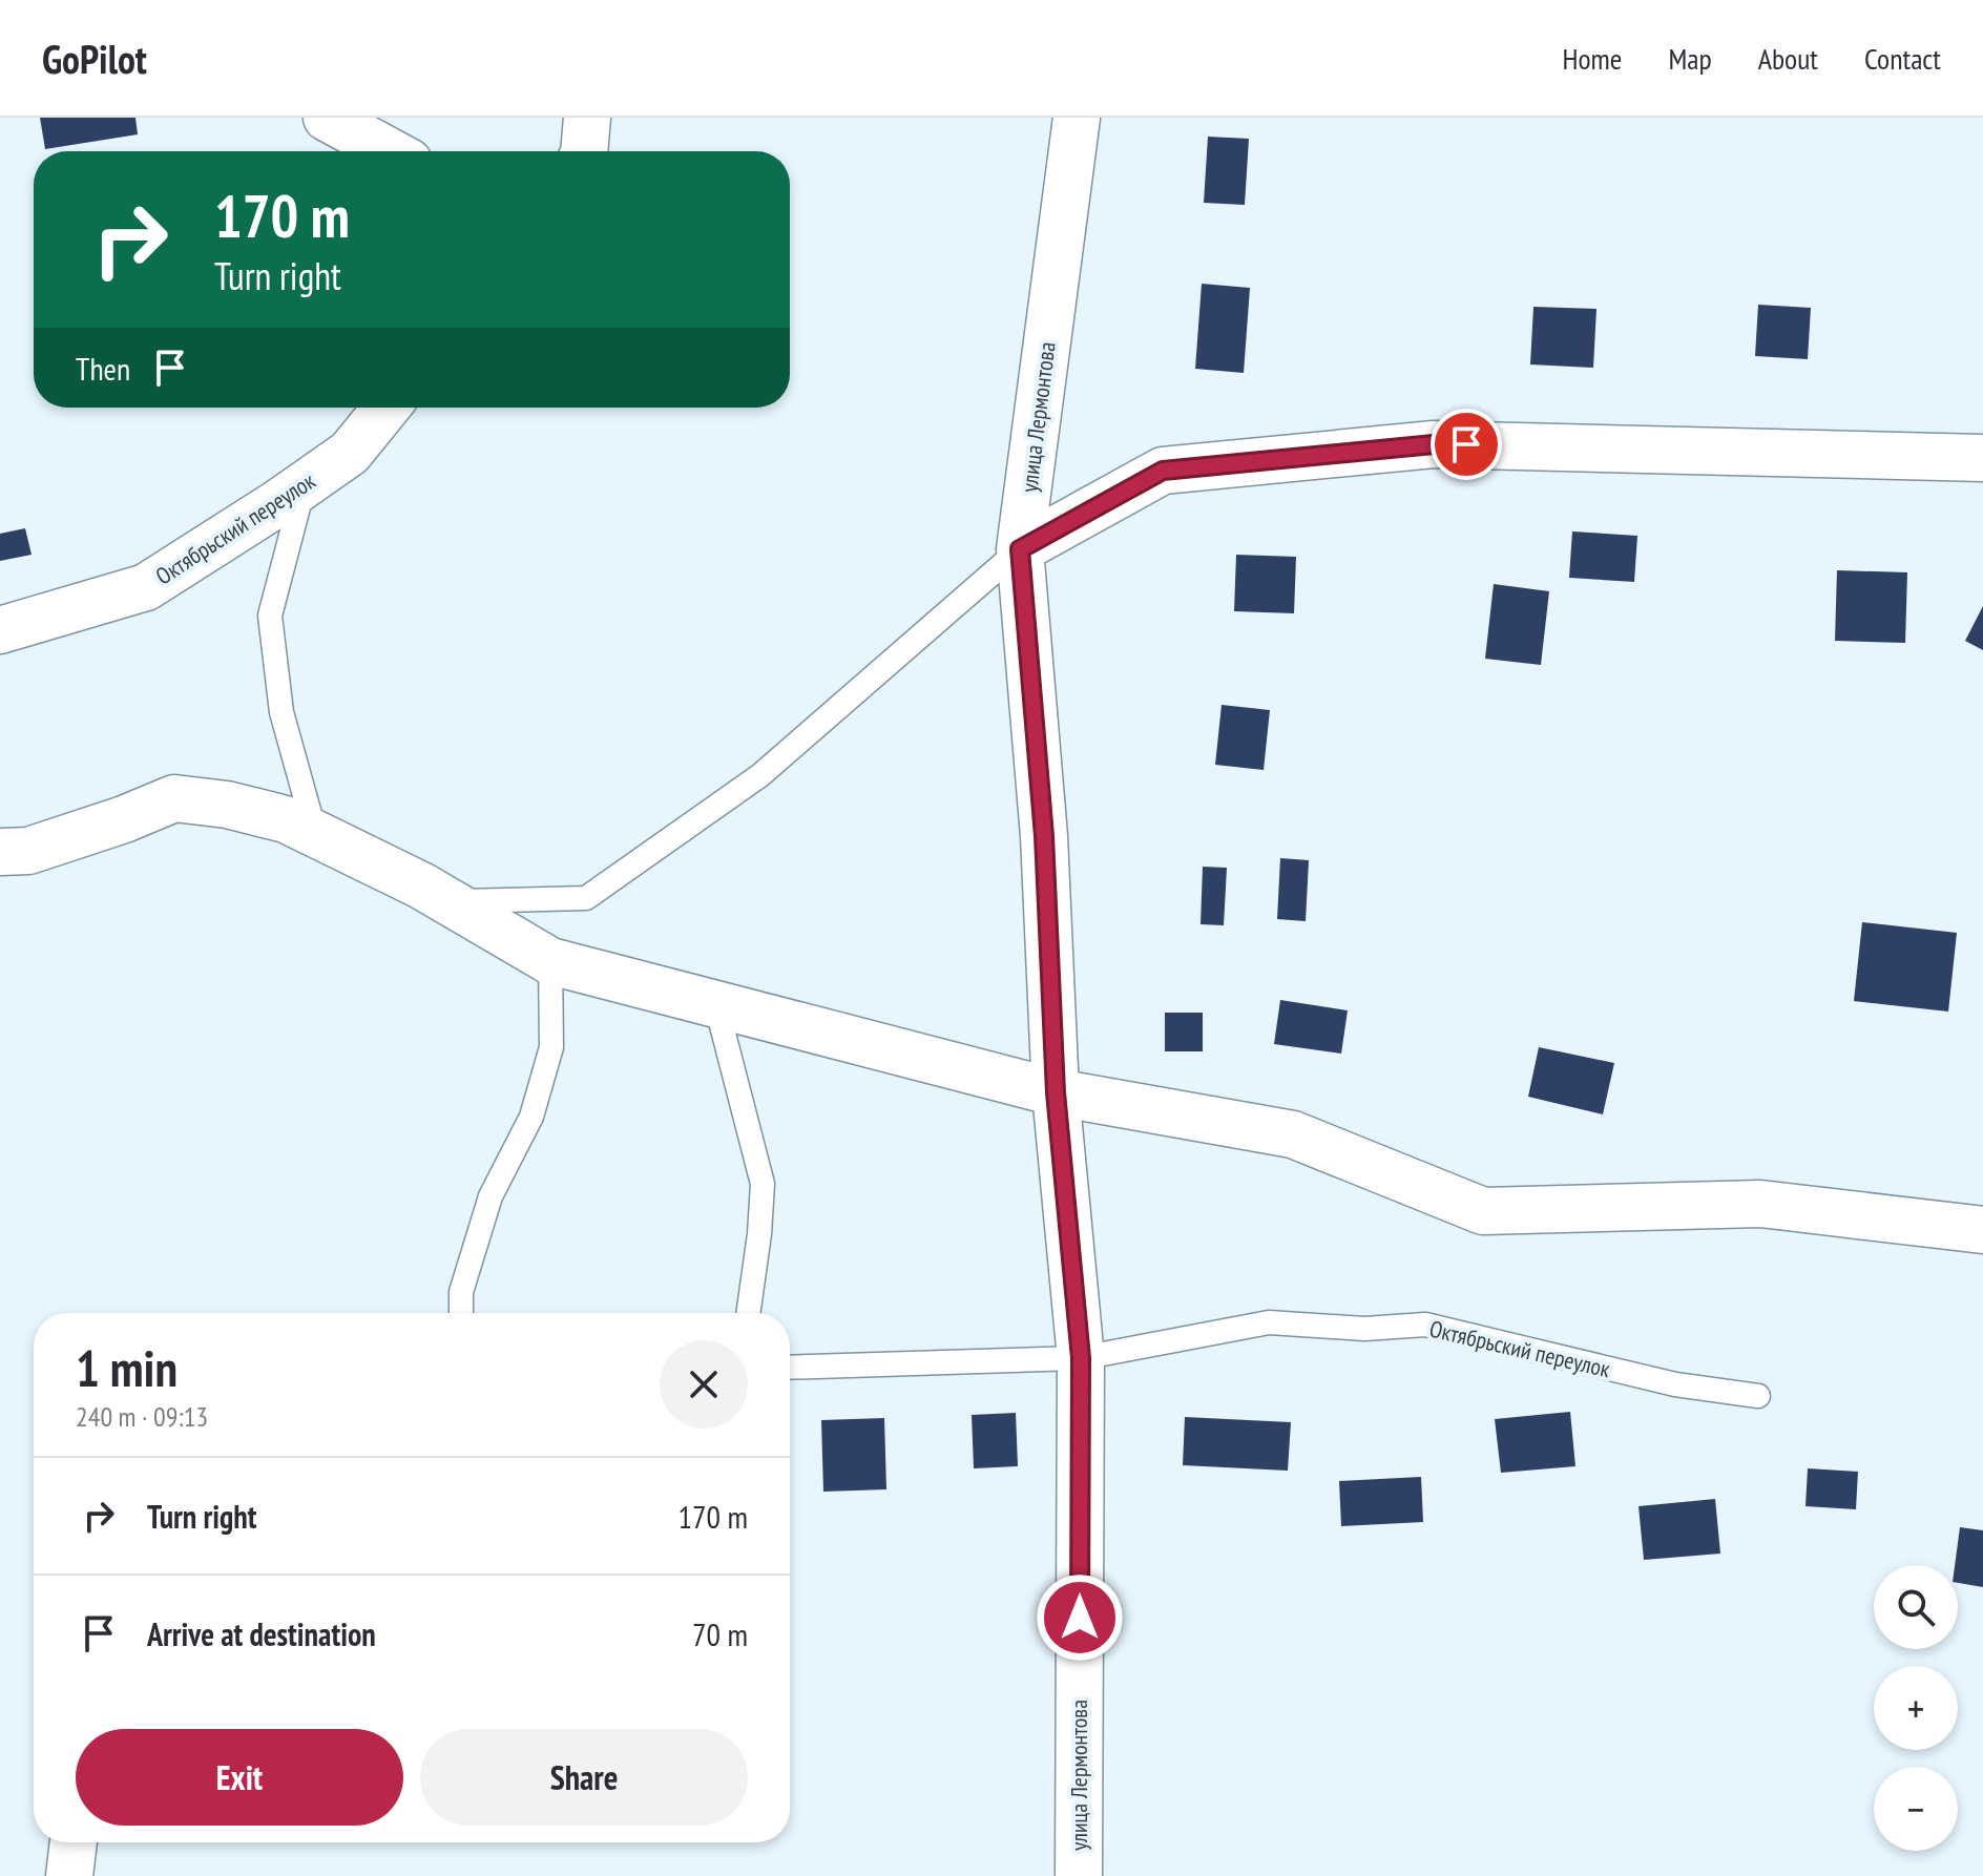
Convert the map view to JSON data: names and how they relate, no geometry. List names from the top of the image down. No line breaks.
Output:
{"streets":{"street":["улица Лермонтова","Октябрьский переулок"]},"crossings":[["улица Лермонтова","Октябрьский переулок"]],"page":{"header":"GoPilot","nav":["Home","Map","About","Contact"],"turn":["170 m","Turn right"],"then":"Then","heading":["1 min","240 m · 09:13"],"list":[{"name":"Turn right","value":"170 m"},{"name":"Arrive at destination","value":"70 m"}],"map_buttons":["+","−"],"buttons":["Exit","Share"]}}
